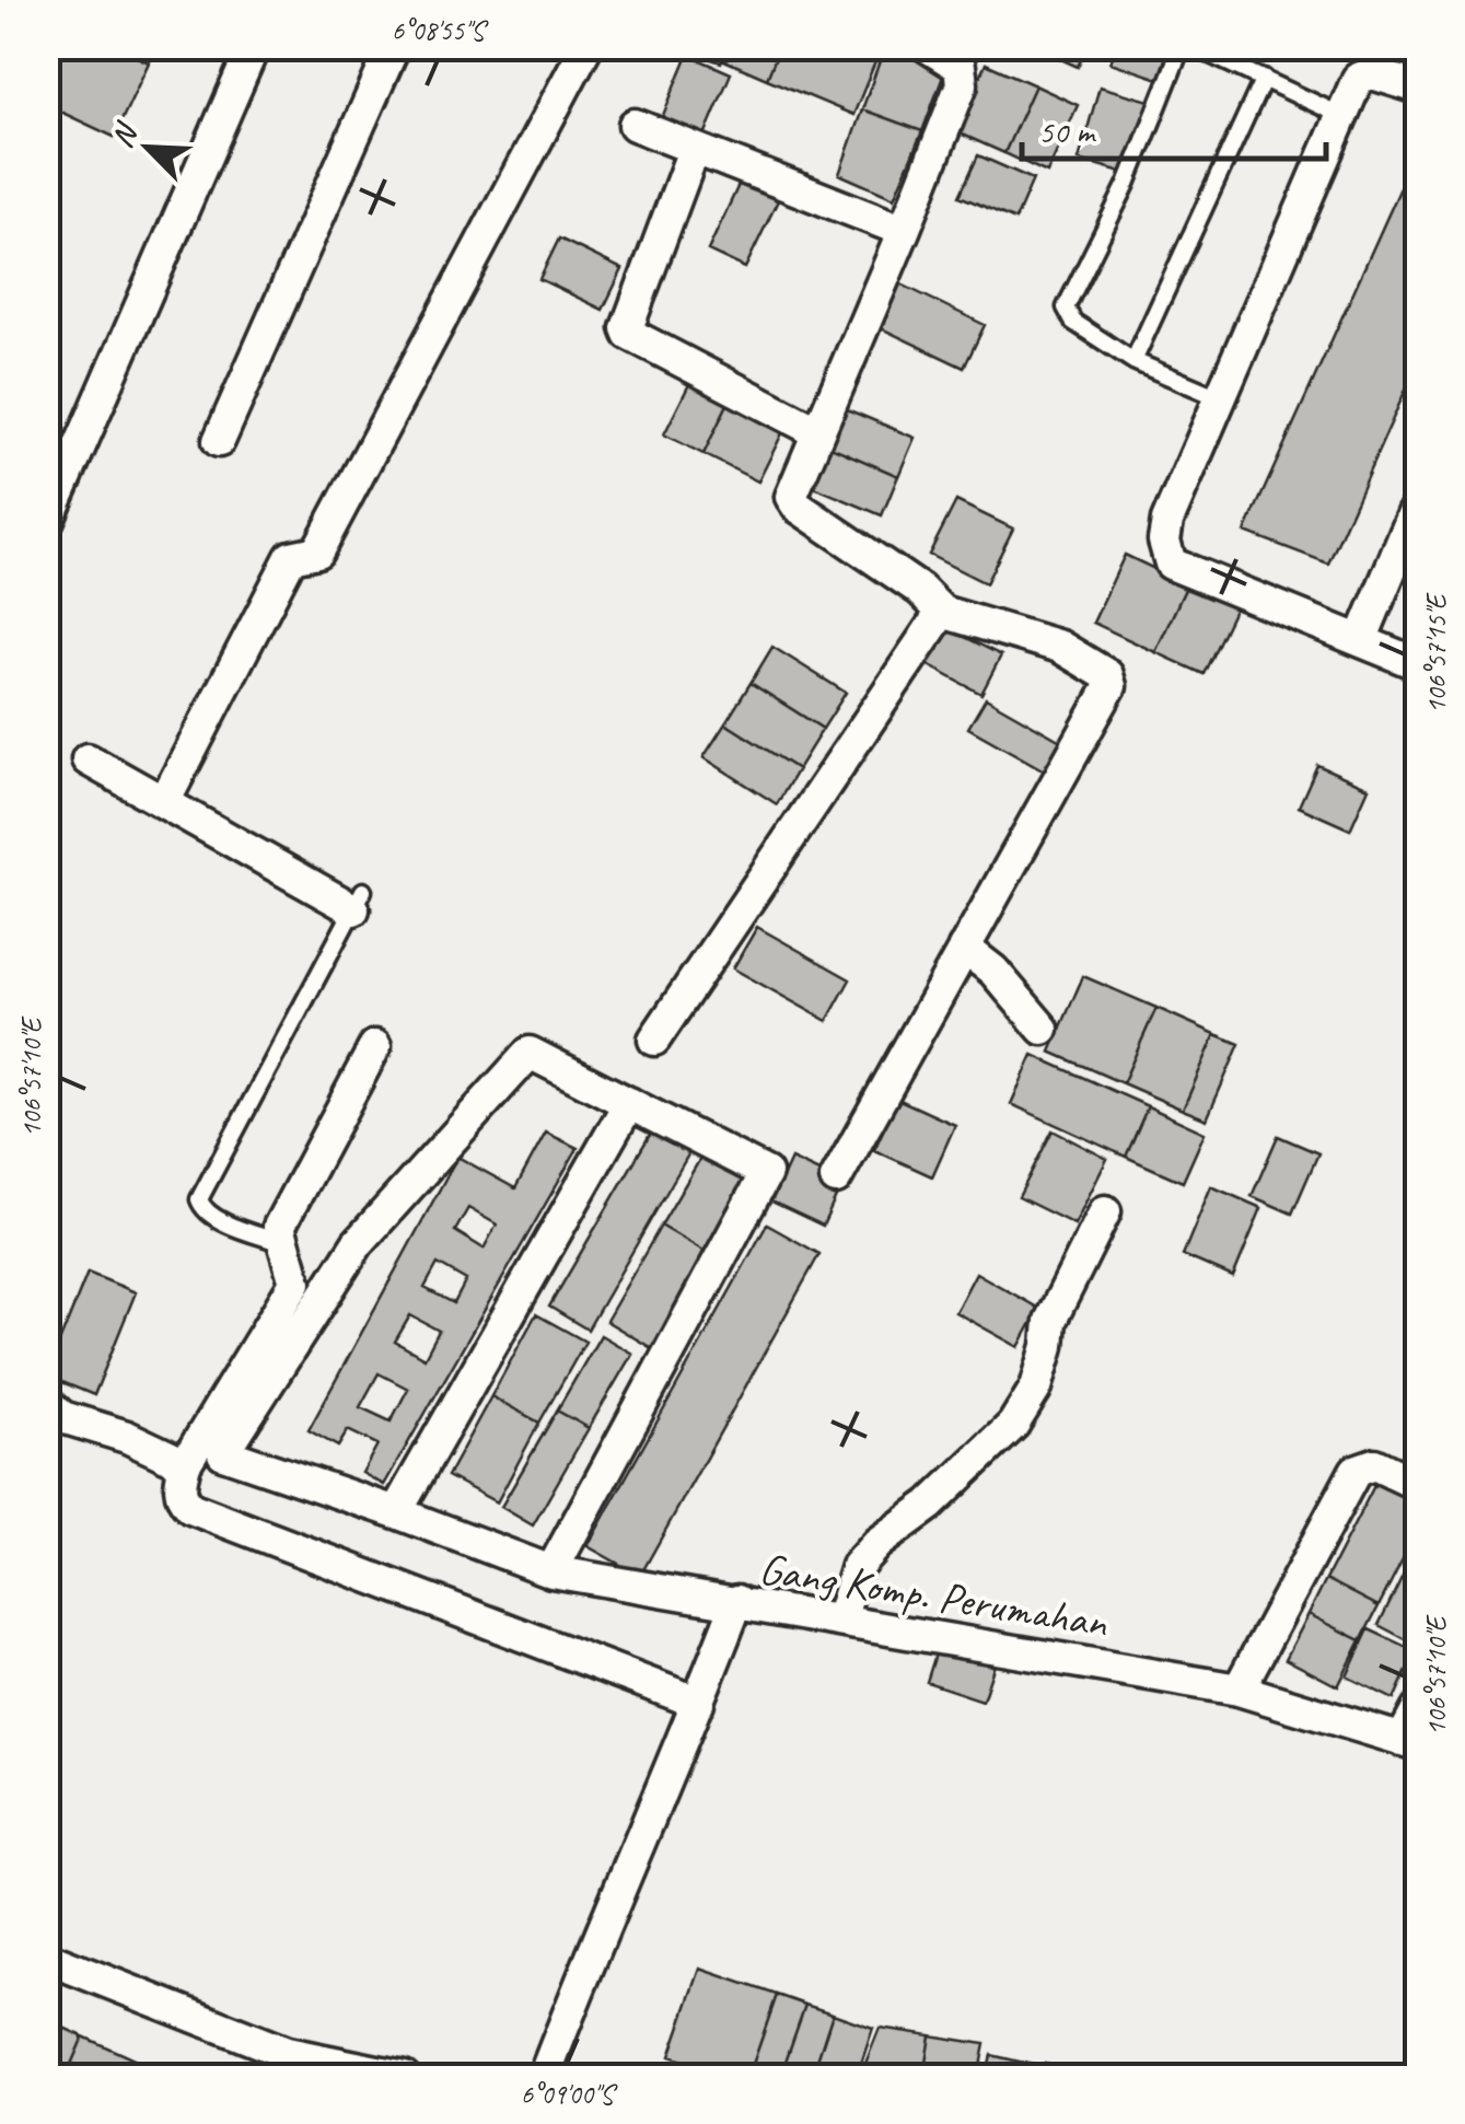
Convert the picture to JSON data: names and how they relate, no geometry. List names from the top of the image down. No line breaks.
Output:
{"streets":{"street":["Gang Komp. Perumahan"]},"scale_bar":"50 m","north":"top left","coordinates":["6°08'55\"S","106°57'15\"E","106°57'10\"E","6°09'00\"S"]}
